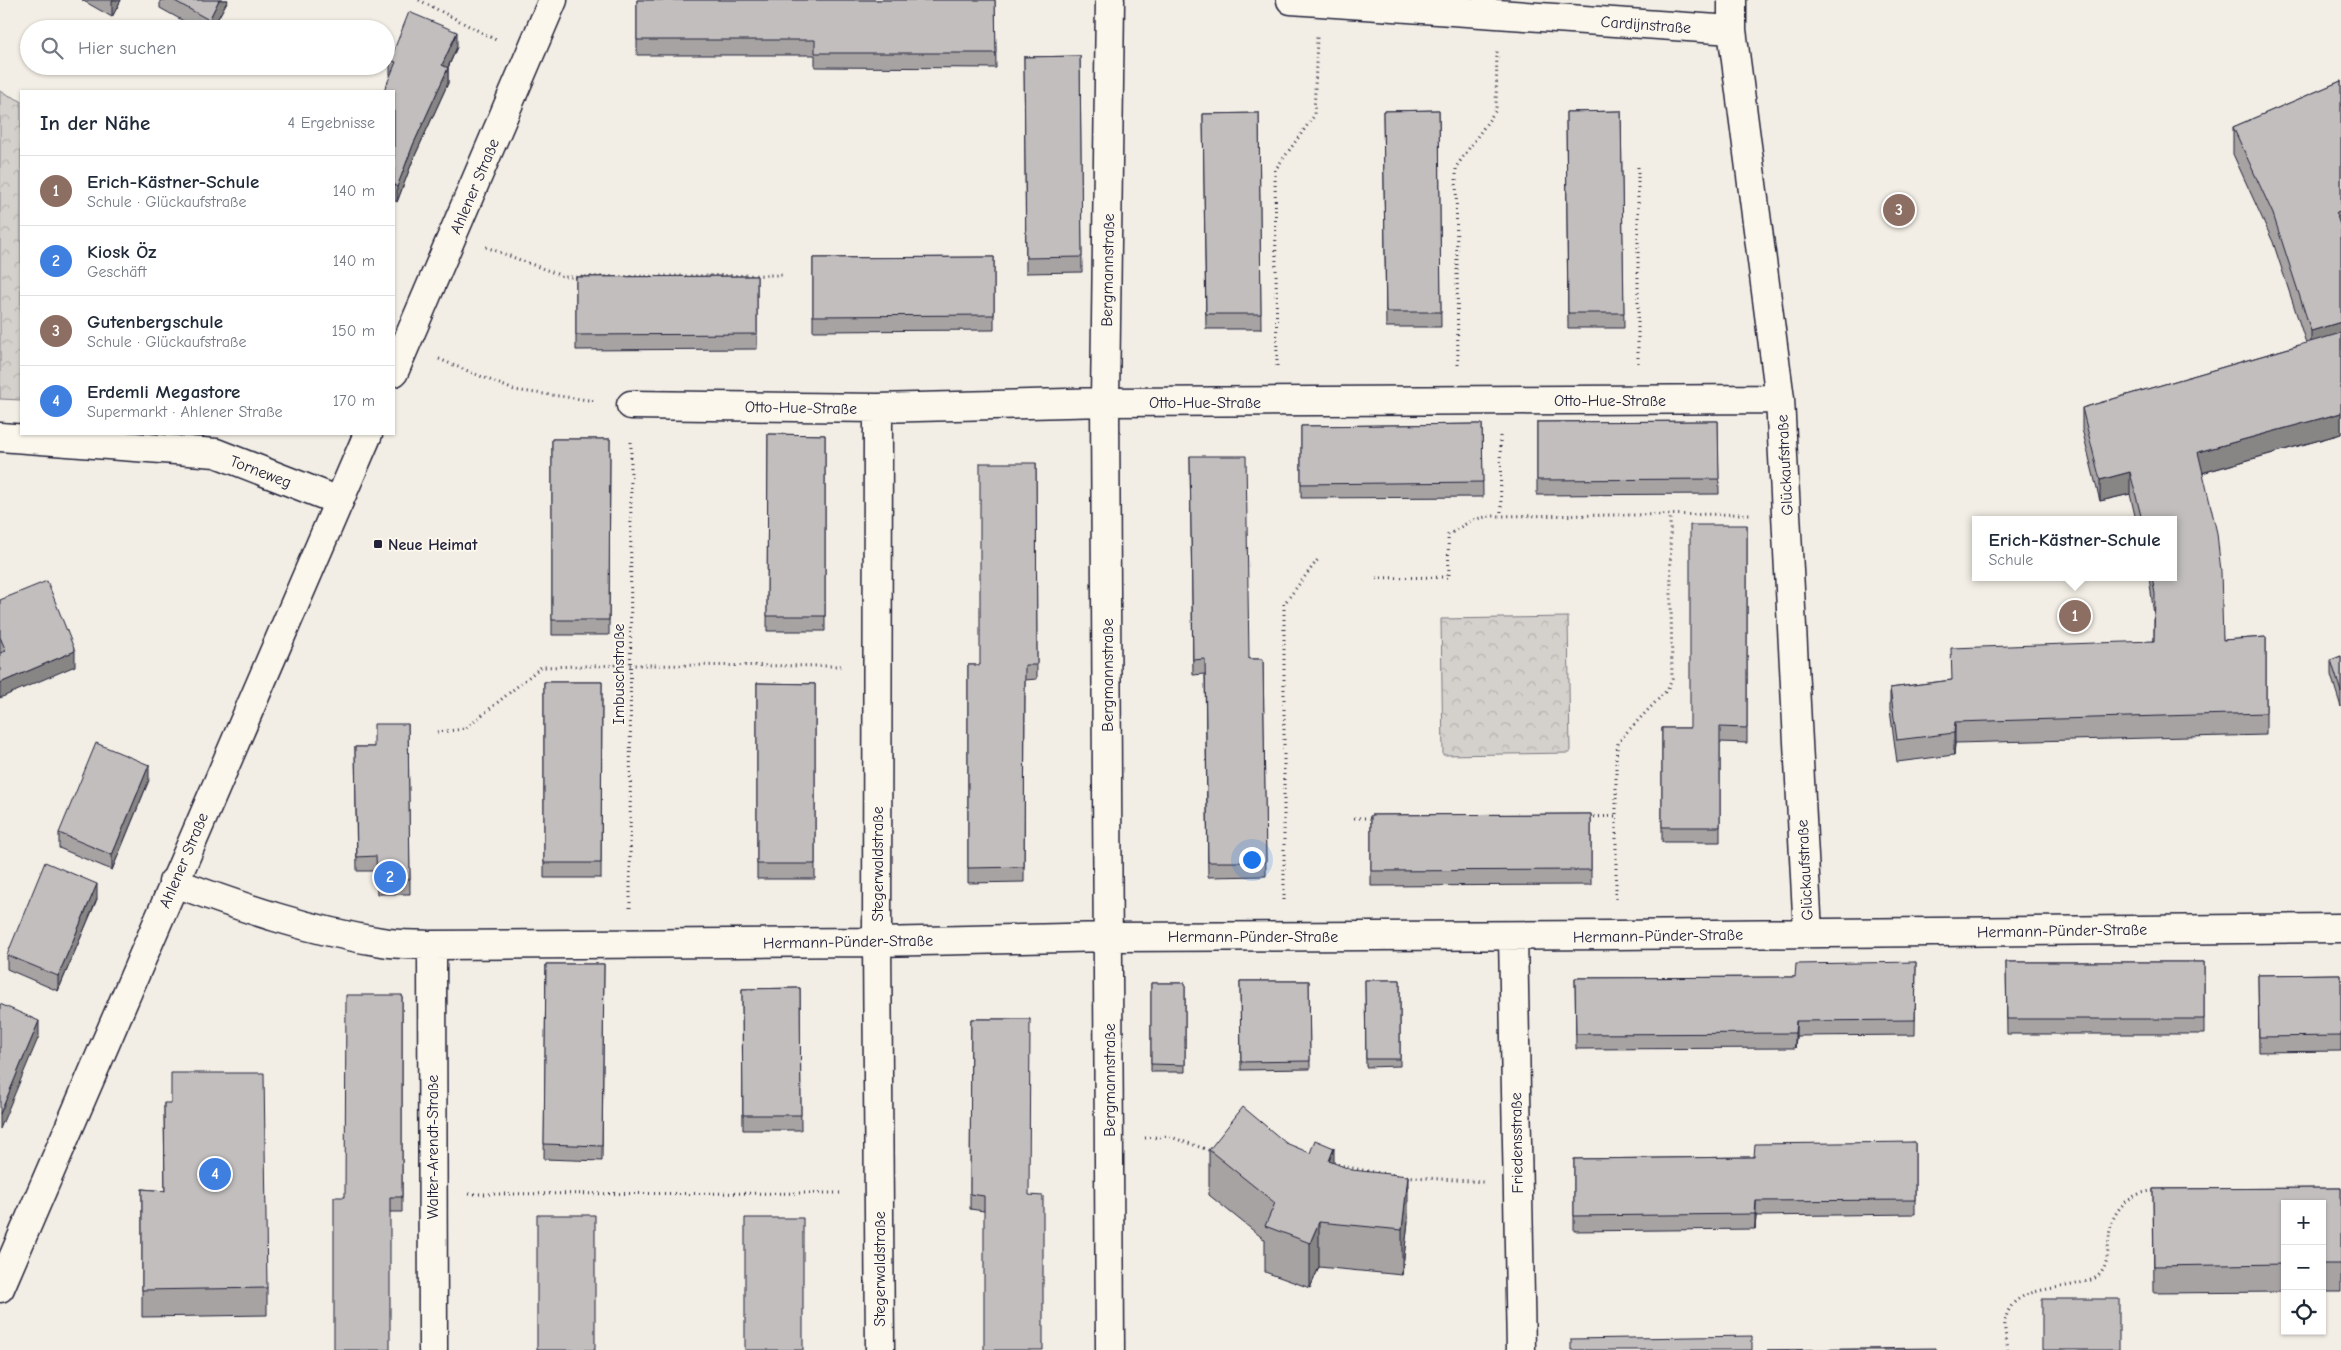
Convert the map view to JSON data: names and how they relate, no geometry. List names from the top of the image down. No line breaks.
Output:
{"streets":{"street":["Cardijnstraße","Ahlener Straße","Bergmannstraße","Otto-Hue-Straße","Glückaufstraße","Torneweg","Stegerwaldstraße","Hermann-Pünder-Straße","Friedensstraße","Walter-Arendt-Straße"],"path":["Imbuschstraße"]},"crossings":[["Cardijnstraße","Glückaufstraße"],["Ahlener Straße","Torneweg"],["Ahlener Straße","Hermann-Pünder-Straße"],["Bergmannstraße","Otto-Hue-Straße"],["Bergmannstraße","Hermann-Pünder-Straße"],["Otto-Hue-Straße","Glückaufstraße"],["Otto-Hue-Straße","Imbuschstraße"],["Otto-Hue-Straße","Stegerwaldstraße"],["Glückaufstraße","Hermann-Pünder-Straße"],["Imbuschstraße","Hermann-Pünder-Straße"],["Stegerwaldstraße","Hermann-Pünder-Straße"],["Hermann-Pünder-Straße","Friedensstraße"],["Hermann-Pünder-Straße","Walter-Arendt-Straße"]],"places":{"transit":["Neue Heimat"]},"page":{"search":"Hier suchen","heading":["In der Nähe","4 Ergebnisse"],"list":[{"mark":"1","name":"Erich-Kästner-Schule","note":"Schule · Glückaufstraße","value":"140 m"},{"mark":"2","name":"Kiosk Öz","note":"Geschäft","value":"140 m"},{"mark":"3","name":"Gutenbergschule","note":"Schule · Glückaufstraße","value":"150 m"},{"mark":"4","name":"Erdemli Megastore","note":"Supermarkt · Ahlener Straße","value":"170 m"}],"pins":["3","1","2","4"],"popup":["Erich-Kästner-Schule","Schule"],"map_buttons":["+","−"]}}
